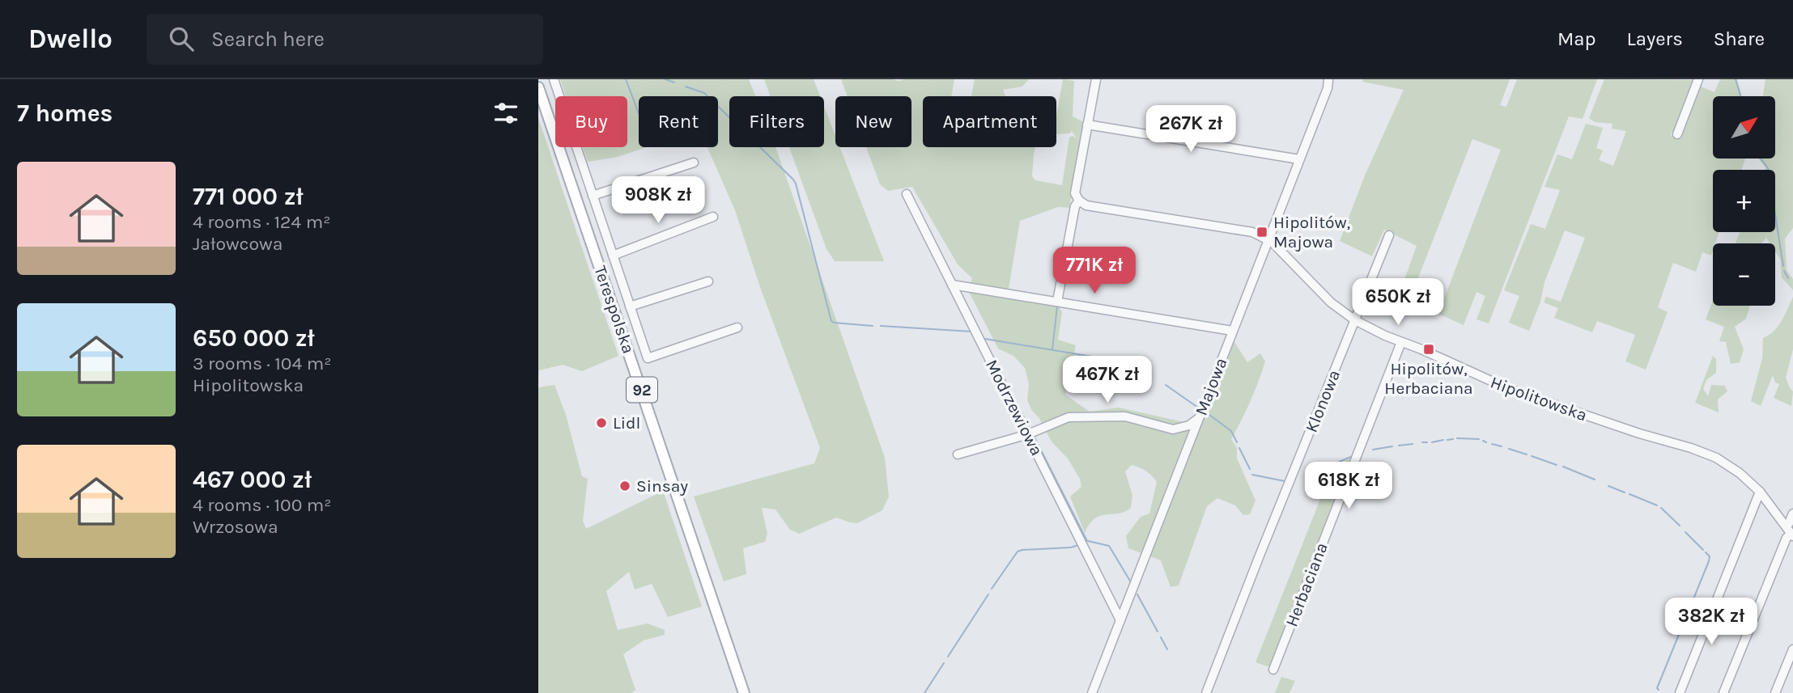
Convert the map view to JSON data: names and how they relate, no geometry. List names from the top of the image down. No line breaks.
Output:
{"streets":{"main road":["Terespolska","92"],"street":["Majowa","Hipolitowska","Klonowa","Modrzewiowa","Herbaciana"]},"crossings":[["Majowa","Hipolitowska"],["Majowa","Modrzewiowa"],["Hipolitowska","Klonowa"],["Hipolitowska","Herbaciana"]],"places":{"transit":["Hipolitów, Majowa","Hipolitów, Herbaciana"],"other":["Lidl","Sinsay"]},"north":"top right","page":{"header":"Dwello","search":"Search here","nav":["Map","Layers","Share"],"heading":"7 homes","map_buttons":["+","−"],"chip":["Buy","Rent","Filters","New","Apartment"],"price":["267K zł","908K zł","771K zł","650K zł","467K zł","618K zł","382K zł"],"list":[{"name":"771 000 zł","note":"4 rooms · 124 m² · Jałowcowa"},{"name":"650 000 zł","note":"3 rooms · 104 m² · Hipolitowska"},{"name":"467 000 zł","note":"4 rooms · 100 m² · Wrzosowa"}]}}
